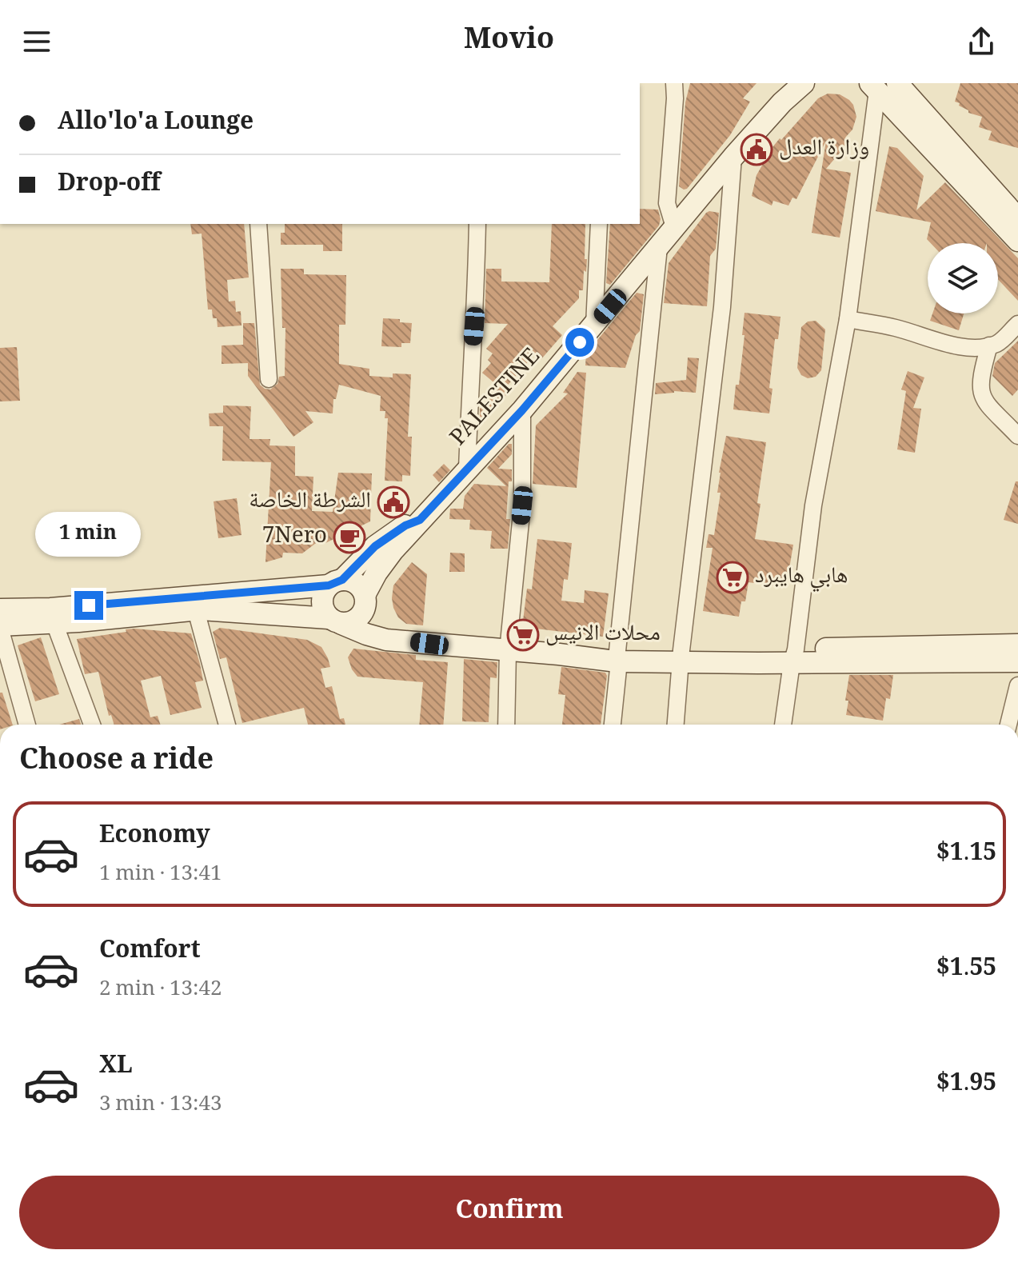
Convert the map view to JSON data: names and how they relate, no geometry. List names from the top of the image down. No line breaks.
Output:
{"streets":{"main road":["PALESTINE"]},"places":{"public building":["وزارة العدل","الشرطة الخاصة"],"cafe":["7Nero"],"supermarket":["هابي هايبرد","محلات الانيس"]},"page":{"header":"Movio","banner":["Allo'lo'a Lounge","Drop-off"],"bubble":"1 min","heading":"Choose a ride","list":[{"name":"Economy","note":"1 min · 13:41","value":"$1.15"},{"name":"Comfort","note":"2 min · 13:42","value":"$1.55"},{"name":"XL","note":"3 min · 13:43","value":"$1.95"}],"buttons":"Confirm"}}
